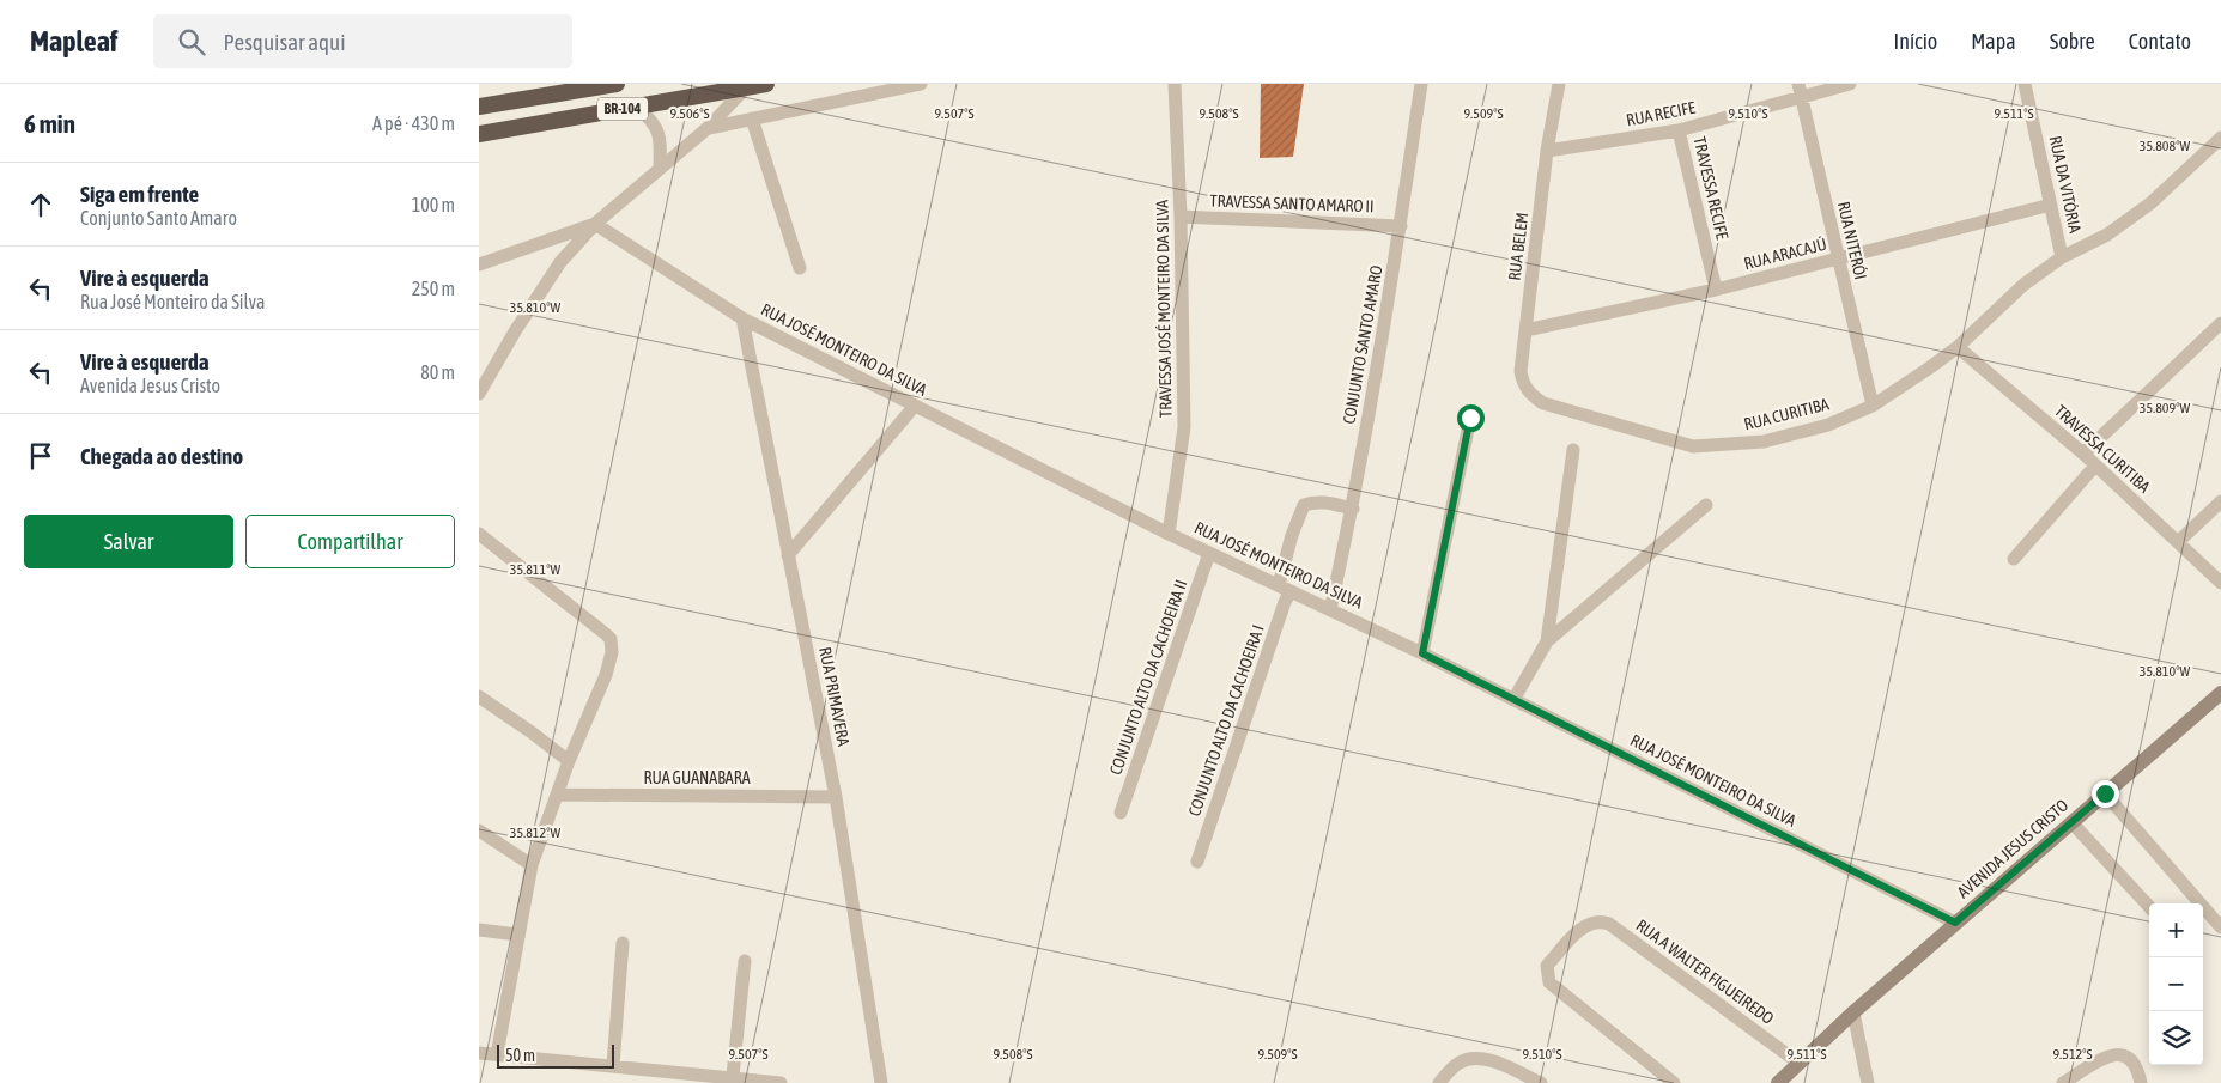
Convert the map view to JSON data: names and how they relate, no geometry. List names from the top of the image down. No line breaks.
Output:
{"streets":{"highway":["BR-104"],"main road":["AVENIDA JESUS CRISTO"],"street":["RUA RECIFE","RUA DA VITÓRIA","TRAVESSA RECIFE","TRAVESSA SANTO AMARO II","RUA NITERÓI","RUA BELEM","RUA ARACAJÚ","TRAVESSA JOSÉ MONTEIRO DA SILVA","CONJUNTO SANTO AMARO","RUA JOSÉ MONTEIRO DA SILVA","RUA CURITIBA","TRAVESSA CURITIBA","CONJUNTO ALTO DA CACHOEIRA II","RUA PRIMAVERA","CONJUNTO ALTO DA CACHOEIRA I","RUA GUANABARA","RUA A WALTER FIGUEIREDO"]},"crossings":[["RUA RECIFE","TRAVESSA RECIFE"],["RUA RECIFE","RUA NITERÓI"],["RUA RECIFE","RUA BELEM"],["RUA DA VITÓRIA","RUA ARACAJÚ"],["RUA DA VITÓRIA","RUA CURITIBA"],["TRAVESSA RECIFE","RUA ARACAJÚ"],["TRAVESSA SANTO AMARO II","TRAVESSA JOSÉ MONTEIRO DA SILVA"],["TRAVESSA SANTO AMARO II","CONJUNTO SANTO AMARO"],["RUA NITERÓI","RUA ARACAJÚ"],["RUA NITERÓI","RUA CURITIBA"],["RUA BELEM","RUA ARACAJÚ"],["RUA BELEM","RUA CURITIBA"],["TRAVESSA JOSÉ MONTEIRO DA SILVA","RUA JOSÉ MONTEIRO DA SILVA"],["CONJUNTO SANTO AMARO","RUA JOSÉ MONTEIRO DA SILVA"],["CONJUNTO SANTO AMARO","CONJUNTO ALTO DA CACHOEIRA I"],["RUA JOSÉ MONTEIRO DA SILVA","CONJUNTO ALTO DA CACHOEIRA II"],["RUA JOSÉ MONTEIRO DA SILVA","RUA PRIMAVERA"],["RUA JOSÉ MONTEIRO DA SILVA","CONJUNTO ALTO DA CACHOEIRA I"],["RUA JOSÉ MONTEIRO DA SILVA","AVENIDA JESUS CRISTO"],["RUA CURITIBA","TRAVESSA CURITIBA"],["RUA PRIMAVERA","RUA GUANABARA"],["AVENIDA JESUS CRISTO","RUA A WALTER FIGUEIREDO"]],"scale_bar":"50 m","page":{"header":"Mapleaf","search":"Pesquisar aqui","nav":["Início","Mapa","Sobre","Contato"],"heading":["6 min","A pé · 430 m"],"list":[["Siga em frente","Conjunto Santo Amaro","100 m"],["Vire à esquerda","Rua José Monteiro da Silva","250 m"],["Vire à esquerda","Avenida Jesus Cristo","80 m"],"Chegada ao destino"],"buttons":["Salvar","Compartilhar"],"map_buttons":["+","−"],"scale":"50 m"},"coordinates":["9.506°S","9.507°S","9.508°S","9.509°S","9.510°S","9.511°S","35.808°W","35.810°W","35.809°W","35.811°W","35.812°W","9.512°S"]}
